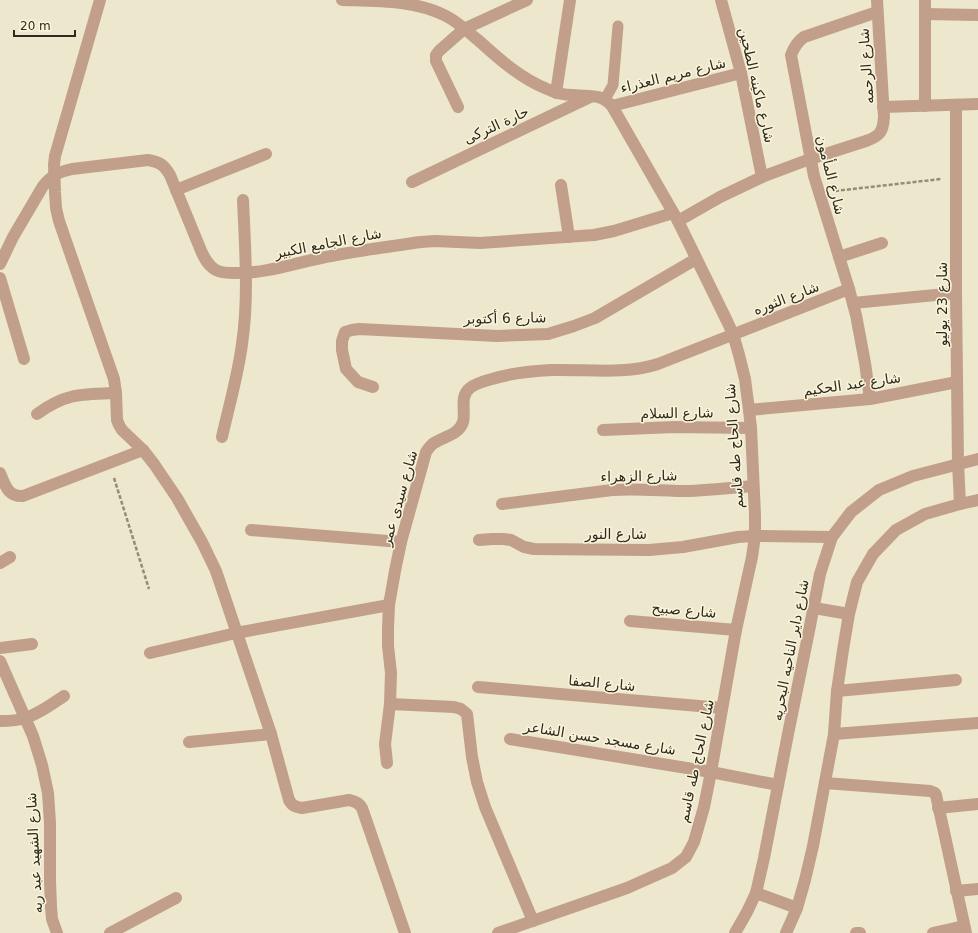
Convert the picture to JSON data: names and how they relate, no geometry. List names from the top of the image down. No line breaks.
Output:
{"streets":{"street":["شارع الرحمه","شارع مريم العذراء","شارع ماكينه الطحين","حارة التركى","شارع المأمون","شارع الجامع الكبير","شارع الثوره","شارع 23 يوليو","شارع 6 أكتوبر","شارع عبد الحكيم","شارع السلام","شارع الحاج طه قاسم","شارع الزهراء","شارع سيدى عمر","شارع النور","شارع صبيح","شارع داير الناحيه البحريه","شارع الصفا","شارع مسجد حسن الشاعر","شارع الشهيد عبد ربه"]},"crossings":[["شارع الرحمه","شارع المأمون"],["شارع الرحمه","شارع الجامع الكبير"],["شارع مريم العذراء","شارع ماكينه الطحين"],["شارع مريم العذراء","شارع الحاج طه قاسم"],["شارع ماكينه الطحين","شارع الجامع الكبير"],["شارع المأمون","شارع الجامع الكبير"],["شارع المأمون","شارع الثوره"],["شارع المأمون","شارع عبد الحكيم"],["شارع الجامع الكبير","شارع الحاج طه قاسم"],["شارع الثوره","شارع الحاج طه قاسم"],["شارع الثوره","شارع سيدى عمر"],["شارع 23 يوليو","شارع عبد الحكيم"],["شارع 23 يوليو","شارع داير الناحيه البحريه"],["شارع 6 أكتوبر","شارع الحاج طه قاسم"],["شارع عبد الحكيم","شارع الحاج طه قاسم"],["شارع السلام","شارع الحاج طه قاسم"],["شارع الحاج طه قاسم","شارع الزهراء"],["شارع الحاج طه قاسم","شارع سيدى عمر"],["شارع الحاج طه قاسم","شارع النور"],["شارع الحاج طه قاسم","شارع صبيح"],["شارع الحاج طه قاسم","شارع الصفا"],["شارع الحاج طه قاسم","شارع مسجد حسن الشاعر"],["شارع النور","شارع داير الناحيه البحريه"],["شارع داير الناحيه البحريه","شارع مسجد حسن الشاعر"]],"scale_bar":"20 m"}
